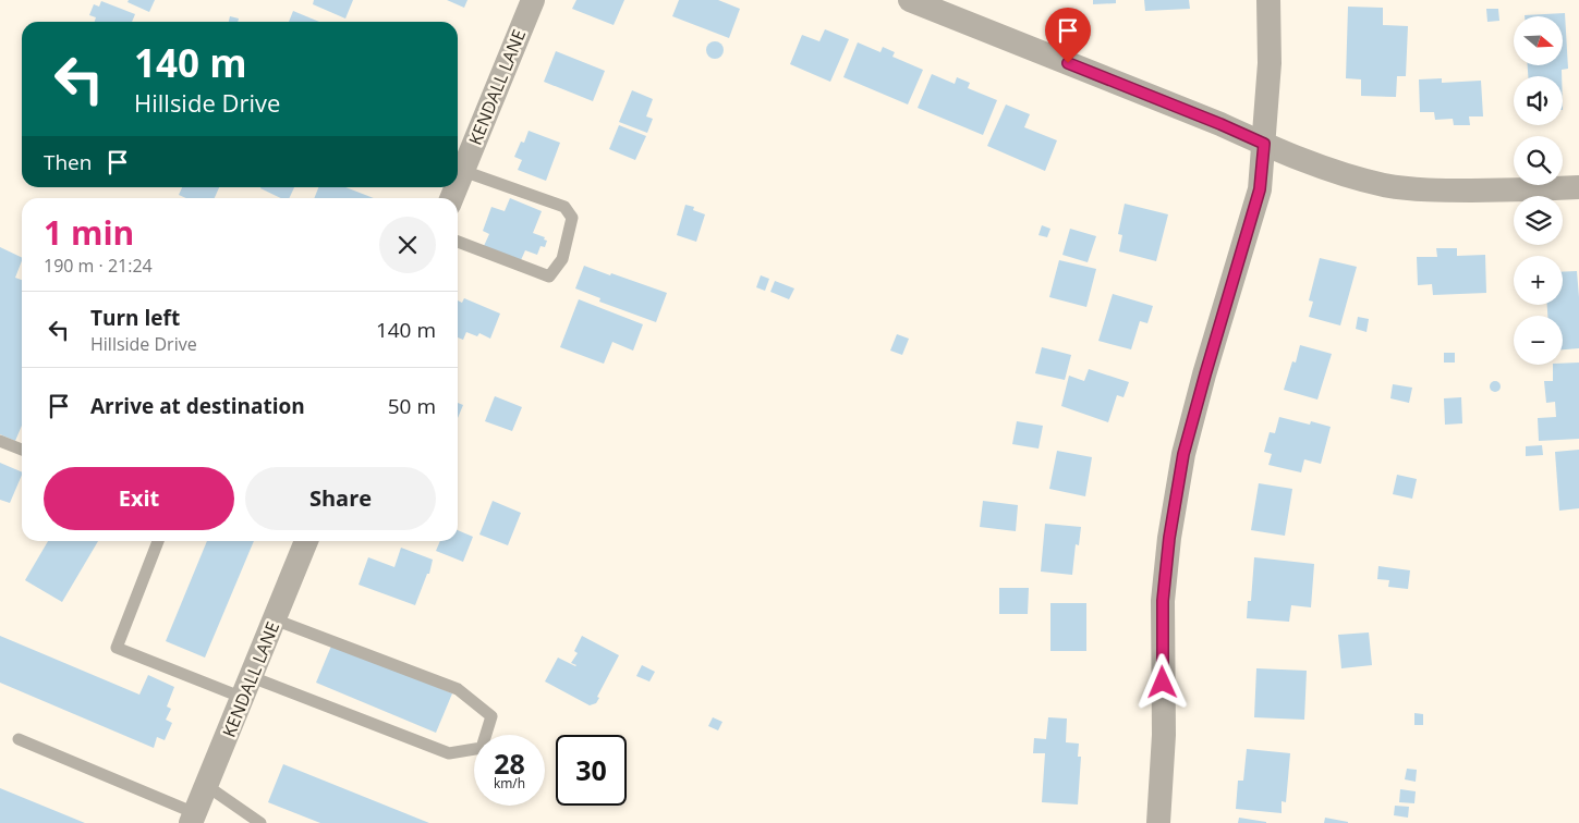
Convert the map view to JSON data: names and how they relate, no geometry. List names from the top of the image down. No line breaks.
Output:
{"streets":{"street":["KENDALL LANE"]},"north":"right","page":{"map_buttons":["+","−"],"turn":["140 m","Hillside Drive"],"then":"Then","heading":["1 min","190 m · 21:24"],"list":[{"name":"Turn left","note":"Hillside Drive","value":"140 m"},{"name":"Arrive at destination","value":"50 m"}],"buttons":["Exit","Share"],"speed":"28 km/h","limit":"30"}}
